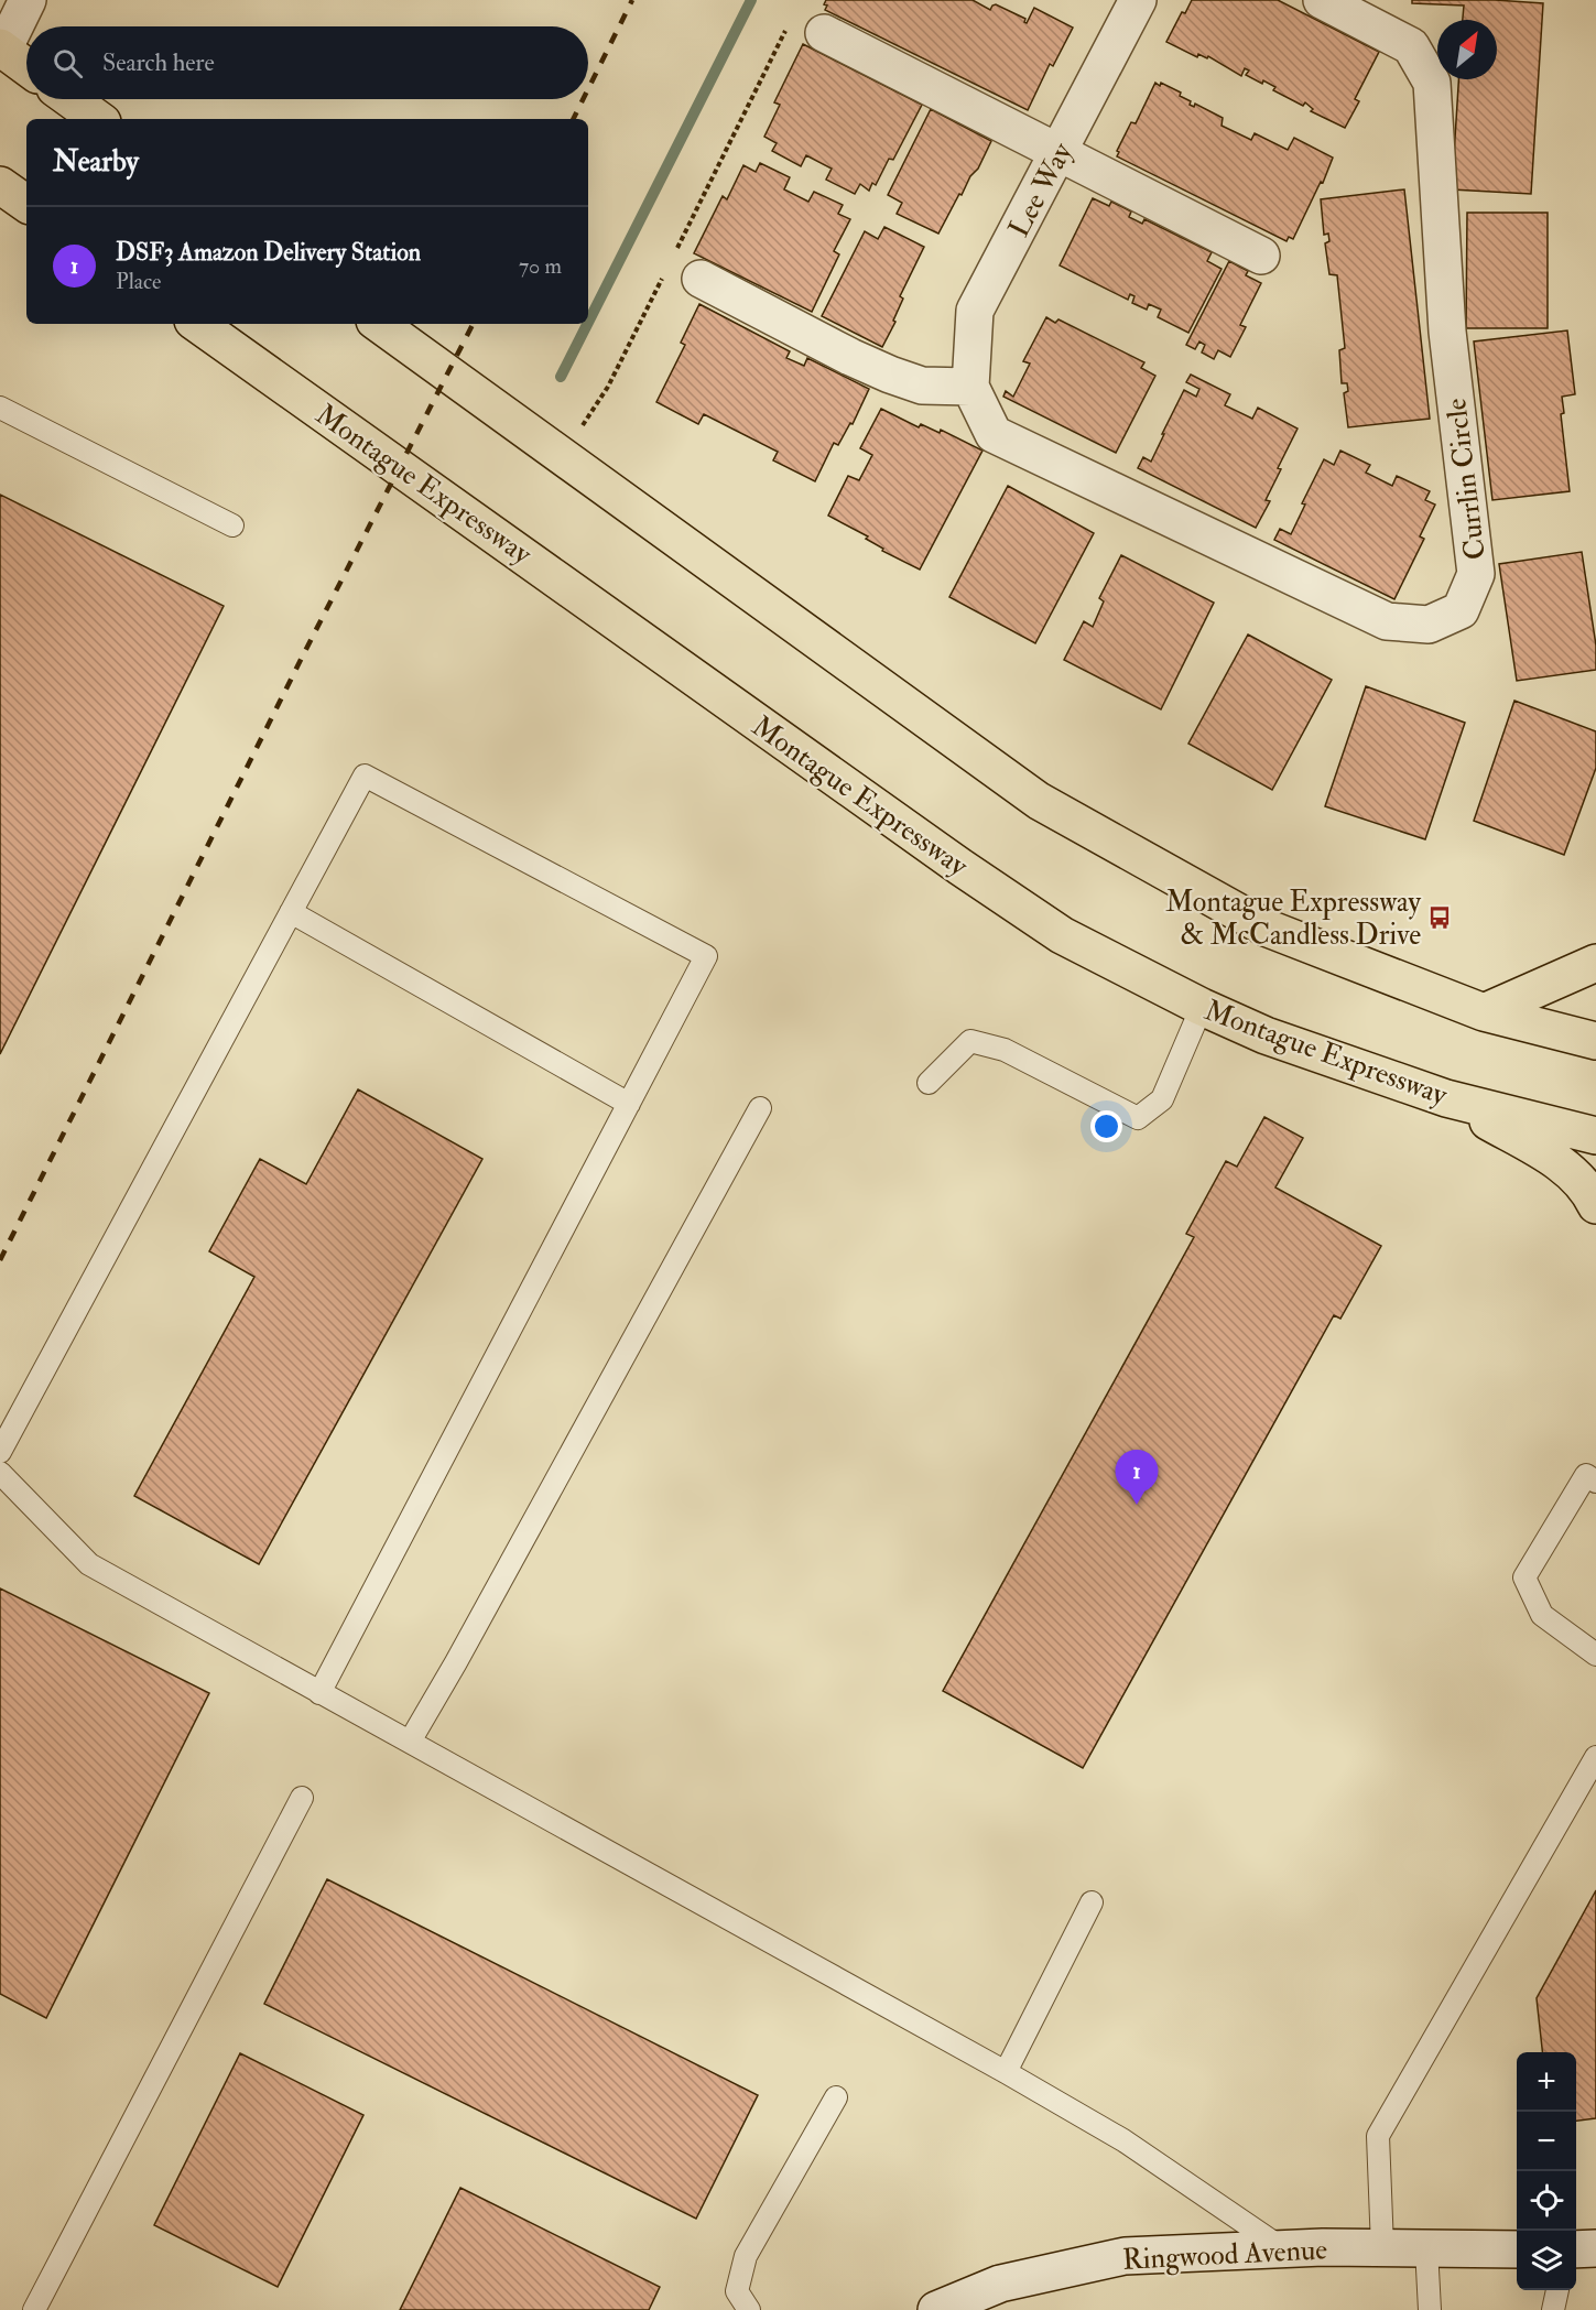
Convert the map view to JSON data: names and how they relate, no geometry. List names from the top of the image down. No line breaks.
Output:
{"streets":{"highway":["Montague Expressway"],"street":["Lee Way","Currlin Circle","Ringwood Avenue"]},"crossings":[["Lee Way","Currlin Circle"]],"places":{"bus stop":["Montague Expressway & McCandless Drive"]},"north":"top right","page":{"search":"Search here","heading":"Nearby","list":[{"mark":"1","name":"DSF3 Amazon Delivery Station","note":"Place","value":"70 m"}],"pins":"1","map_buttons":["+","−"]}}
